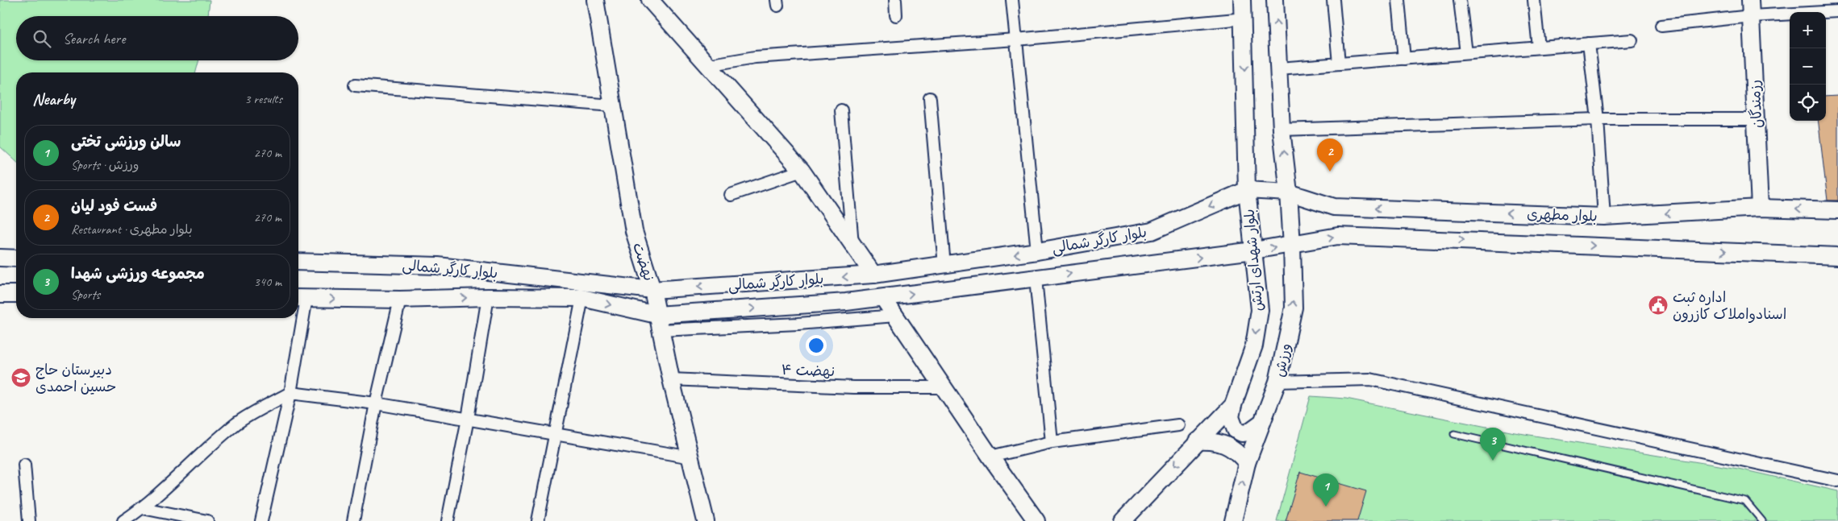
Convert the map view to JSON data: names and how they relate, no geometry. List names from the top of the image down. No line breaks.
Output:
{"streets":{"main road":["رزمندگان","بلوار مطهری","بلوار کارگر شمالی","بلوار شهدای ارتش","نهضت","ورزش"],"street":["نهضت ۴"]},"crossings":[["رزمندگان","بلوار مطهری"],["بلوار مطهری","بلوار کارگر شمالی"],["بلوار مطهری","بلوار شهدای ارتش"],["بلوار مطهری","ورزش"],["بلوار کارگر شمالی","بلوار شهدای ارتش"],["بلوار کارگر شمالی","نهضت"],["نهضت","نهضت ۴"]],"one_way":["ورزش"],"places":{"public building":["اداره ثبت اسنادواملاک کازرون"],"school or university":["دبیرستان حاج حسین احمدی"]},"page":{"map_buttons":["+","−"],"search":"Search here","heading":["Nearby","3 results"],"list":[{"mark":"1","name":"سالن ورزشی تختی","note":"Sports · ورزش","value":"270 m"},{"mark":"2","name":"فست فود لیان","note":"Restaurant · بلوار مطهری","value":"270 m"},{"mark":"3","name":"مجموعه ورزشی شهدا","note":"Sports","value":"340 m"}],"pins":["2","3","1"]}}
